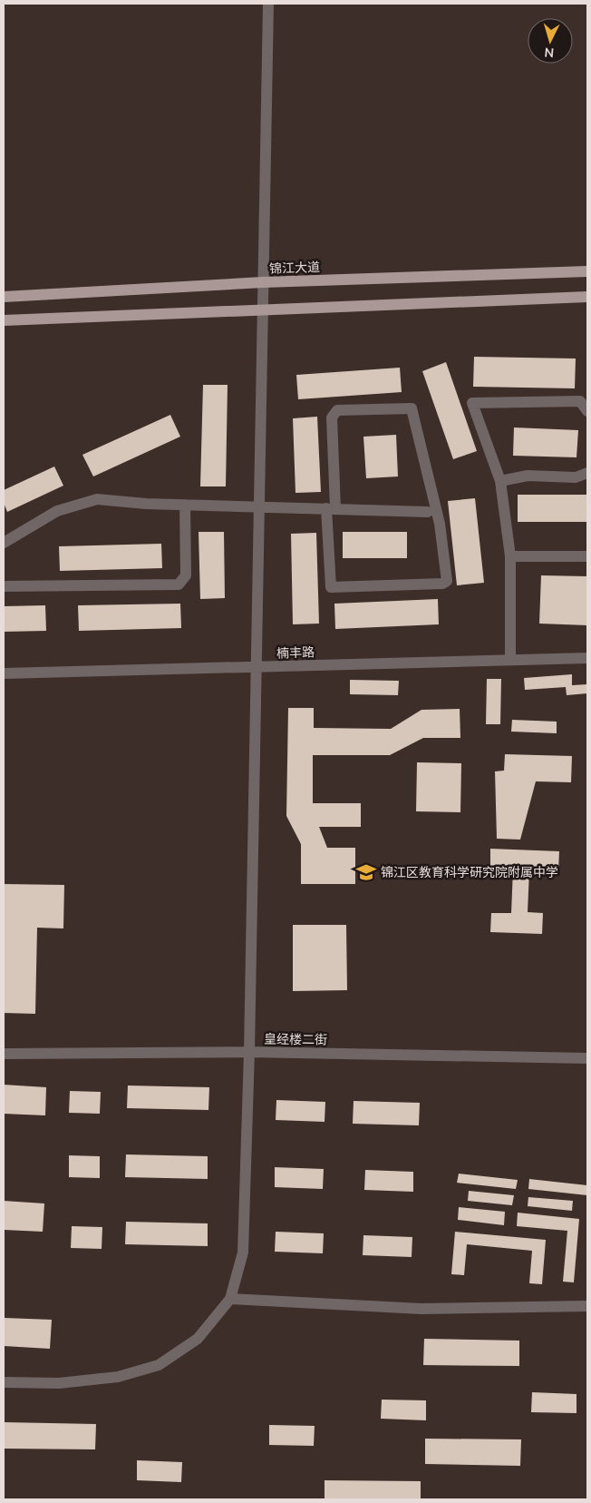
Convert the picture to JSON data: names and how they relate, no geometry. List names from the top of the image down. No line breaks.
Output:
{"streets":{"main road":["锦江大道"],"street":["楠丰路","皇经楼二街"]},"places":{"school or university":["锦江区教育科学研究院附属中学"]},"north":"bottom"}
